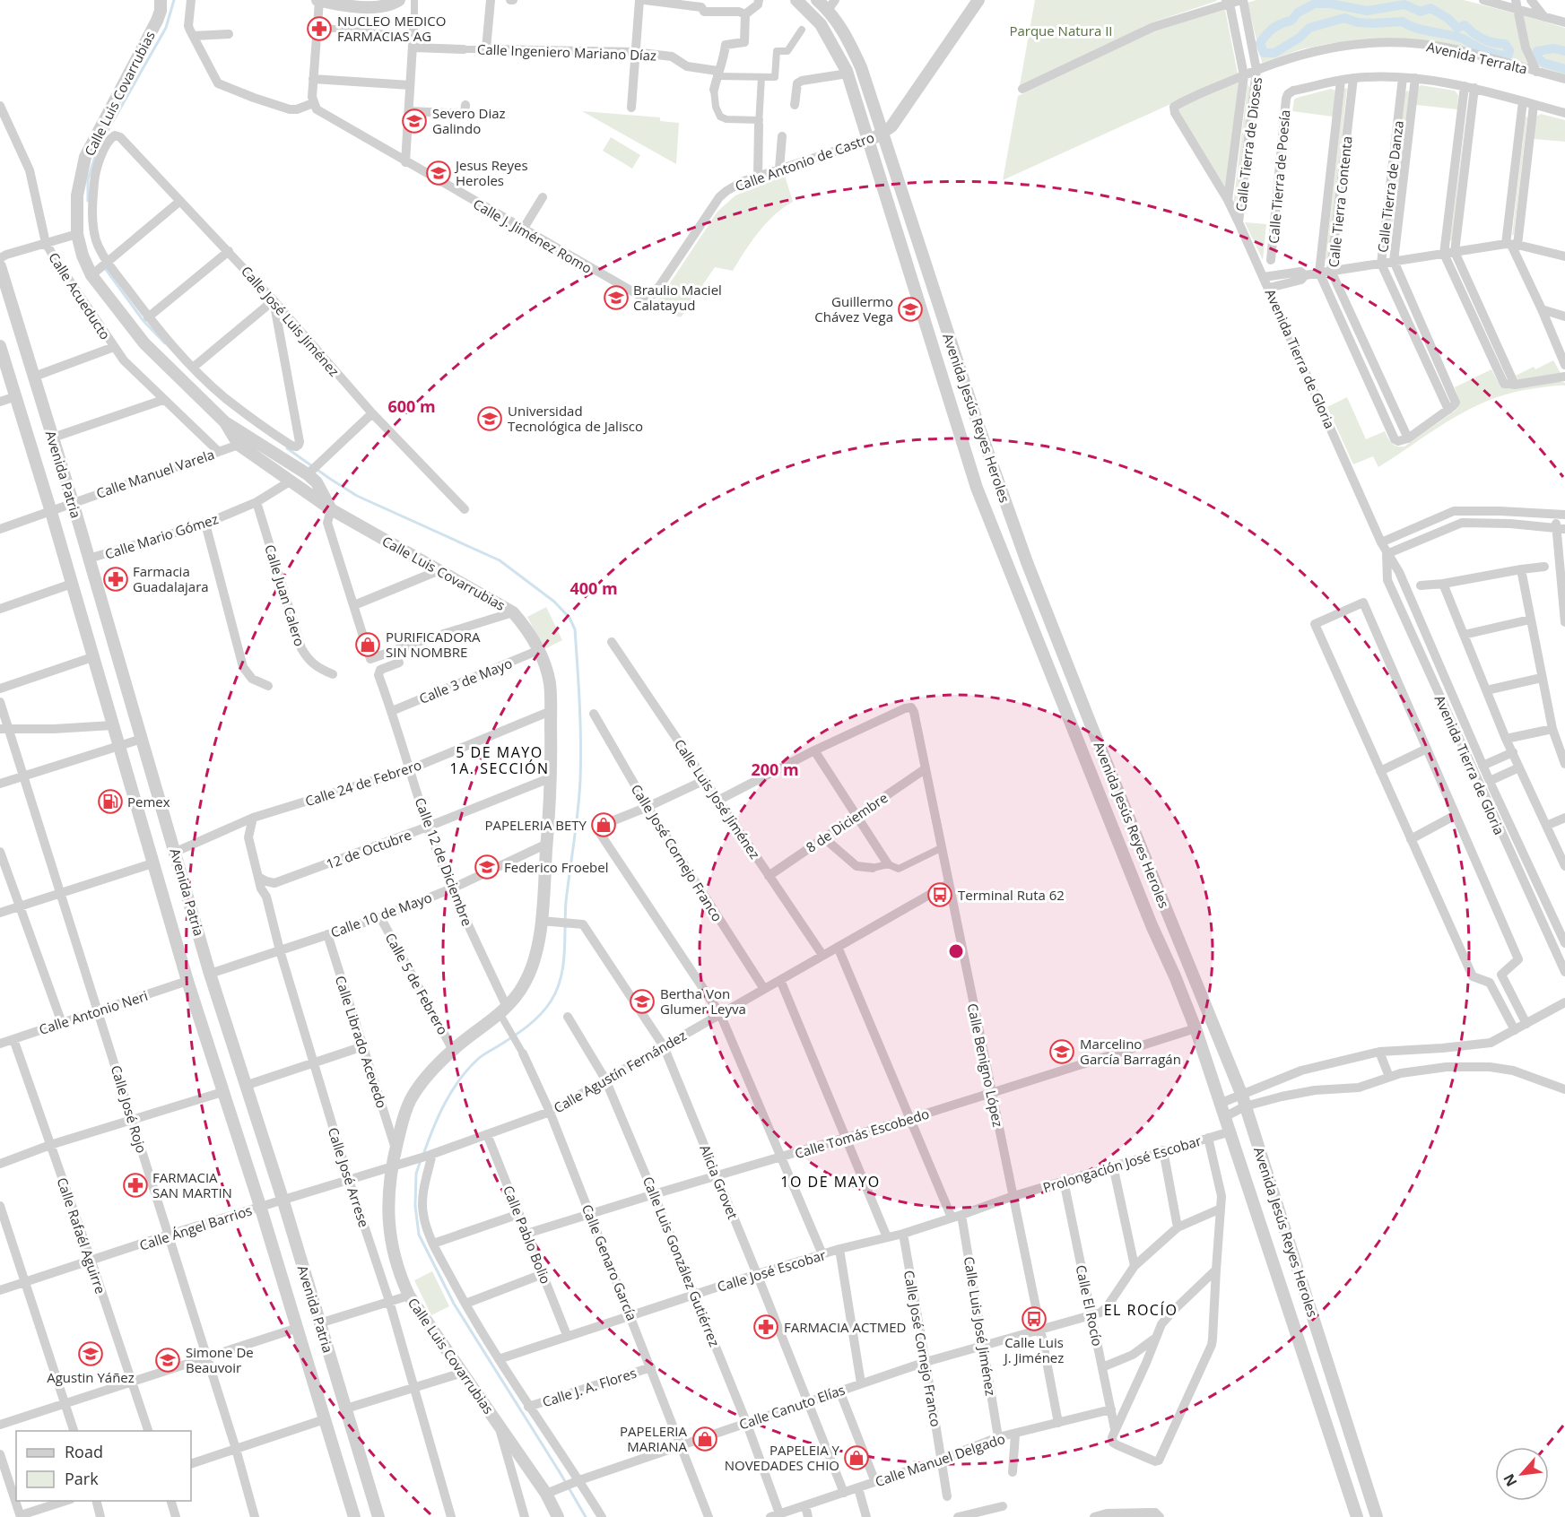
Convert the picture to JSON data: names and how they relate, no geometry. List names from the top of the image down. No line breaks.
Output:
{"streets":{"street":["Calle Ingeniero Mariano Díaz","Avenida Terralta","Calle Luis Covarrubias","Calle Tierra de Dioses","Calle Antonio de Castro","Calle Tierra de Poesía","Calle Tierra de Danza","Calle Tierra Contenta","Calle J. Jiménez Romo","Calle Acueducto","Calle José Luis Jiménez","Avenida Tierra de Gloria","Avenida Jesús Reyes Heroles","Calle Manuel Varela","Avenida Patria","Calle Mario Gómez","Calle Juan Calero","Calle 3 de Mayo","Calle 24 de Febrero","Calle Luis José Jiménez","8 de Diciembre","12 de Octubre","Calle José Cornejo Franco","Calle 12 de Diciembre","Calle 10 de Mayo","Calle 5 de Febrero","Calle Antonio Neri","Calle Librado Acevedo","Calle Benigno López","Calle Agustín Fernández","Calle José Rojo","Calle Tomás Escobedo","Prolongación José Escobar","Calle José Arrese","Alicia Grovet","Calle Ángel Barrios","Calle Pablo Bolio","Calle Rafaél Aguirre","Calle Luis González Gutiérrez","Calle Genaro García","Calle José Escobar","Calle El Rocío","Calle J. A. Flores","Calle Canuto Elías","Calle Manuel Delgado"]},"crossings":[["Avenida Terralta","Calle Tierra de Dioses"],["Calle Luis Covarrubias","Calle José Luis Jiménez"],["Calle Luis Covarrubias","Calle Manuel Varela"],["Calle Luis Covarrubias","Calle Mario Gómez"],["Calle Luis Covarrubias","Calle 3 de Mayo"],["Calle Luis Covarrubias","Calle 24 de Febrero"],["Calle Luis Covarrubias","12 de Octubre"],["Calle Luis Covarrubias","Calle 12 de Diciembre"],["Calle Luis Covarrubias","Calle 10 de Mayo"],["Calle Luis Covarrubias","Calle 5 de Febrero"],["Calle Luis Covarrubias","Calle Librado Acevedo"],["Calle Luis Covarrubias","Calle Agustín Fernández"],["Calle Luis Covarrubias","Alicia Grovet"],["Calle Luis Covarrubias","Calle Ángel Barrios"],["Calle Luis Covarrubias","Calle Genaro García"],["Calle Luis Covarrubias","Calle Canuto Elías"],["Calle Tierra de Dioses","Avenida Tierra de Gloria"],["Calle Antonio de Castro","Calle J. Jiménez Romo"],["Calle Antonio de Castro","Avenida Jesús Reyes Heroles"],["Calle Tierra de Poesía","Calle Tierra Contenta"],["Calle Acueducto","Calle Manuel Varela"],["Avenida Jesús Reyes Heroles","Calle Tomás Escobedo"],["Avenida Jesús Reyes Heroles","Prolongación José Escobar"],["Calle Manuel Varela","Avenida Patria"],["Avenida Patria","Calle Mario Gómez"],["Avenida Patria","Calle 24 de Febrero"],["Avenida Patria","Calle 10 de Mayo"],["Avenida Patria","Calle Antonio Neri"],["Avenida Patria","Calle Ángel Barrios"],["Calle Mario Gómez","Calle Juan Calero"],["Calle 3 de Mayo","Calle 12 de Diciembre"],["Calle 24 de Febrero","Calle 12 de Diciembre"],["Calle 24 de Febrero","Calle José Arrese"],["Calle Luis José Jiménez","8 de Diciembre"],["Calle Luis José Jiménez","Calle Agustín Fernández"],["Calle Luis José Jiménez","Calle Tomás Escobedo"],["Calle Luis José Jiménez","Calle José Escobar"],["Calle Luis José Jiménez","Calle Canuto Elías"],["Calle Luis José Jiménez","Calle Manuel Delgado"],["8 de Diciembre","Calle Benigno López"],["12 de Octubre","Calle 12 de Diciembre"],["Calle José Cornejo Franco","Calle Agustín Fernández"],["Calle José Cornejo Franco","Calle José Escobar"],["Calle José Cornejo Franco","Calle Canuto Elías"],["Calle José Cornejo Franco","Calle Manuel Delgado"],["Calle 12 de Diciembre","Calle 10 de Mayo"],["Calle 12 de Diciembre","Calle Genaro García"],["Calle 10 de Mayo","Calle 5 de Febrero"],["Calle 10 de Mayo","Calle Librado Acevedo"],["Calle 10 de Mayo","Calle José Arrese"],["Calle Antonio Neri","Calle José Rojo"],["Calle Antonio Neri","Calle Rafaél Aguirre"],["Calle Benigno López","Calle Agustín Fernández"],["Calle Benigno López","Calle Tomás Escobedo"],["Calle Benigno López","Prolongación José Escobar"],["Calle Benigno López","Calle José Escobar"],["Calle Benigno López","Calle Canuto Elías"],["Calle Benigno López","Calle Manuel Delgado"],["Calle Agustín Fernández","Alicia Grovet"],["Calle Agustín Fernández","Calle Ángel Barrios"],["Calle Agustín Fernández","Calle Pablo Bolio"],["Calle Agustín Fernández","Calle Luis González Gutiérrez"],["Calle Agustín Fernández","Calle Genaro García"],["Calle José Rojo","Calle Ángel Barrios"],["Calle Tomás Escobedo","Alicia Grovet"],["Calle Tomás Escobedo","Calle Pablo Bolio"],["Calle Tomás Escobedo","Calle Luis González Gutiérrez"],["Calle Tomás Escobedo","Calle Genaro García"],["Prolongación José Escobar","Calle José Escobar"],["Prolongación José Escobar","Calle El Rocío"],["Calle José Arrese","Calle Ángel Barrios"],["Alicia Grovet","Calle José Escobar"],["Alicia Grovet","Calle Canuto Elías"],["Alicia Grovet","Calle Manuel Delgado"],["Calle Ángel Barrios","Calle Rafaél Aguirre"],["Calle Pablo Bolio","Calle José Escobar"],["Calle Luis González Gutiérrez","Calle José Escobar"],["Calle Luis González Gutiérrez","Calle Canuto Elías"],["Calle Luis González Gutiérrez","Calle Manuel Delgado"],["Calle Genaro García","Calle José Escobar"],["Calle Genaro García","Calle J. A. Flores"],["Calle Genaro García","Calle Canuto Elías"],["Calle El Rocío","Calle Canuto Elías"],["Calle El Rocío","Calle Manuel Delgado"]],"districts":["5 DE MAYO 1A. SECCIÓN","1O DE MAYO","EL ROCÍO"],"parks":["Parque Natura II"],"places":{"pharmacy":["NUCLEO MEDICO FARMACIAS AG","Farmacia Guadalajara","FARMACIA SAN MARTIN","FARMACIA ACTMED"],"school or university":["Severo Diaz Galindo","Jesus Reyes Heroles","Braulio Maciel Calatayud","Guillermo Chávez Vega","Universidad Tecnológica de Jalisco","Federico Froebel","Bertha Von Glumer Leyva","Marcelino García Barragán","Agustin Yáñez","Simone De Beauvoir"],"shop":["PURIFICADORA SIN NOMBRE","PAPELERIA BETY","PAPELERIA MARIANA","PAPELEIA Y NOVEDADES CHIO"],"fuel station":["Pemex"],"bus stop":["Terminal Ruta 62","Calle Luis J. Jiménez"]},"legend":["Road","Park"],"north":"bottom left","rings":["600 m","400 m","200 m"]}
